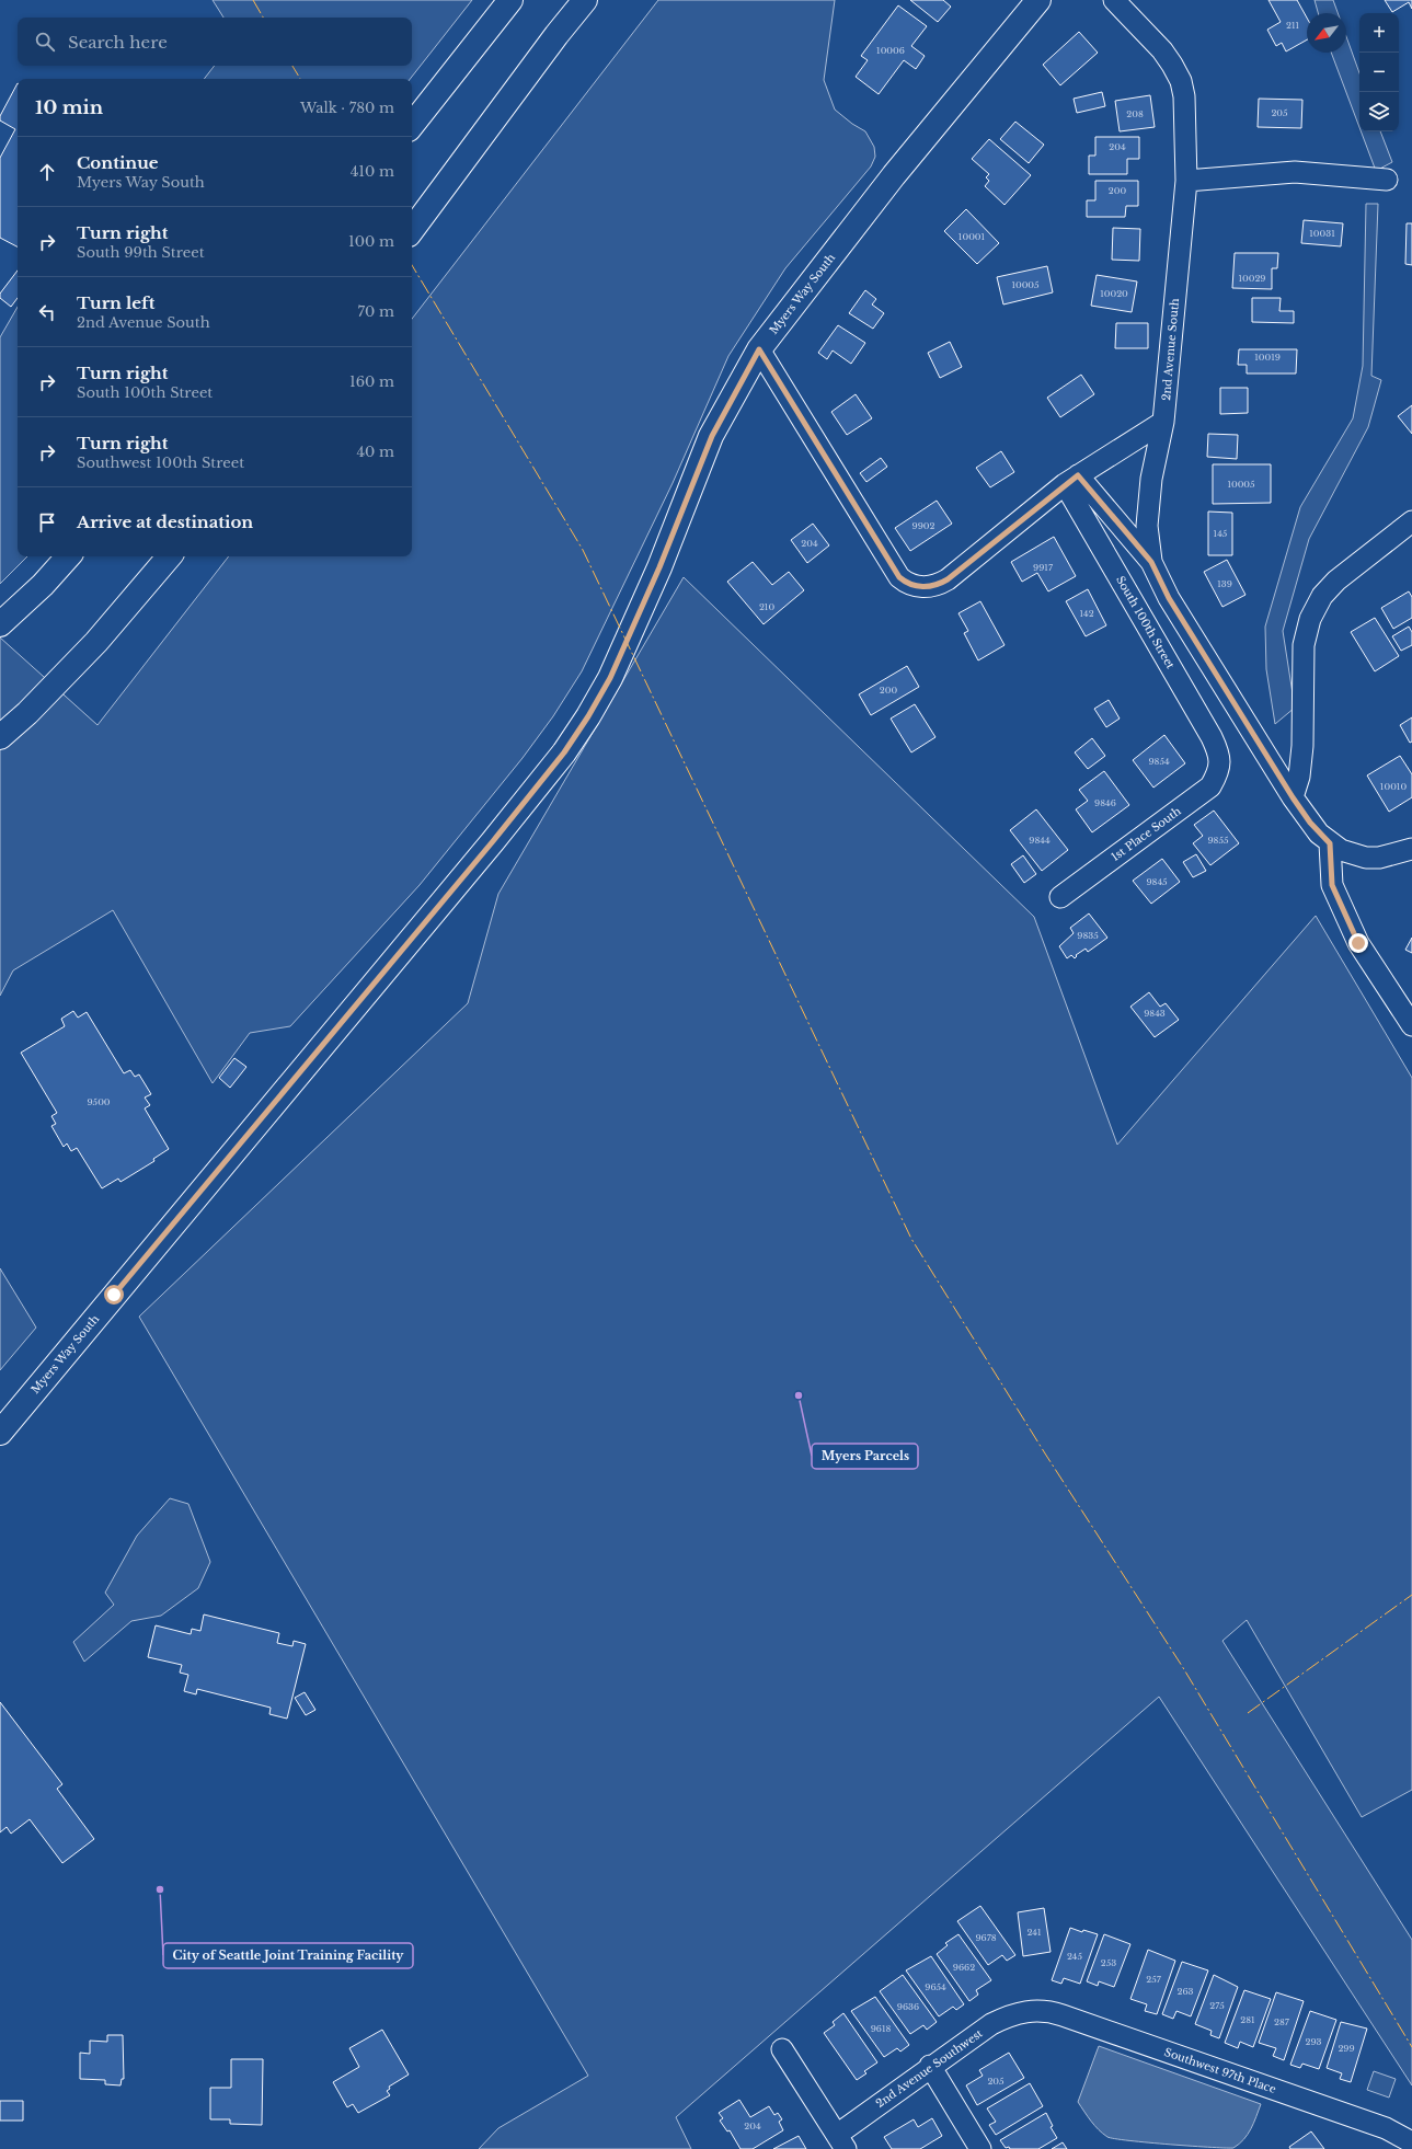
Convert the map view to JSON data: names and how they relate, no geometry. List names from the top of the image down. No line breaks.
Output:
{"streets":{"main road":["Myers Way South"],"street":["2nd Avenue South","South 100th Street","1st Place South","2nd Avenue Southwest","Southwest 97th Place"]},"crossings":[["South 100th Street","1st Place South"],["2nd Avenue Southwest","Southwest 97th Place"]],"places":["Myers Parcels","City of Seattle Joint Training Facility"],"house_numbers":["211","10006","205","208","204","200","10031","10001","10029","10005","10020","10019","10005","9902","145","204","9917","139","210","142","200","9854","10010","9846","9844","9855","9845","9835","9843","9500","241","9678","245","253","9662","257","9654","263","275","9636","281","287","9618","293","299","205","204"],"north":"bottom left","page":{"map_buttons":["+","−"],"search":"Search here","heading":["10 min","Walk · 780 m"],"list":[["Continue","Myers Way South","410 m"],["Turn right","South 99th Street","100 m"],["Turn left","2nd Avenue South","70 m"],["Turn right","South 100th Street","160 m"],["Turn right","Southwest 100th Street","40 m"],"Arrive at destination"]}}
